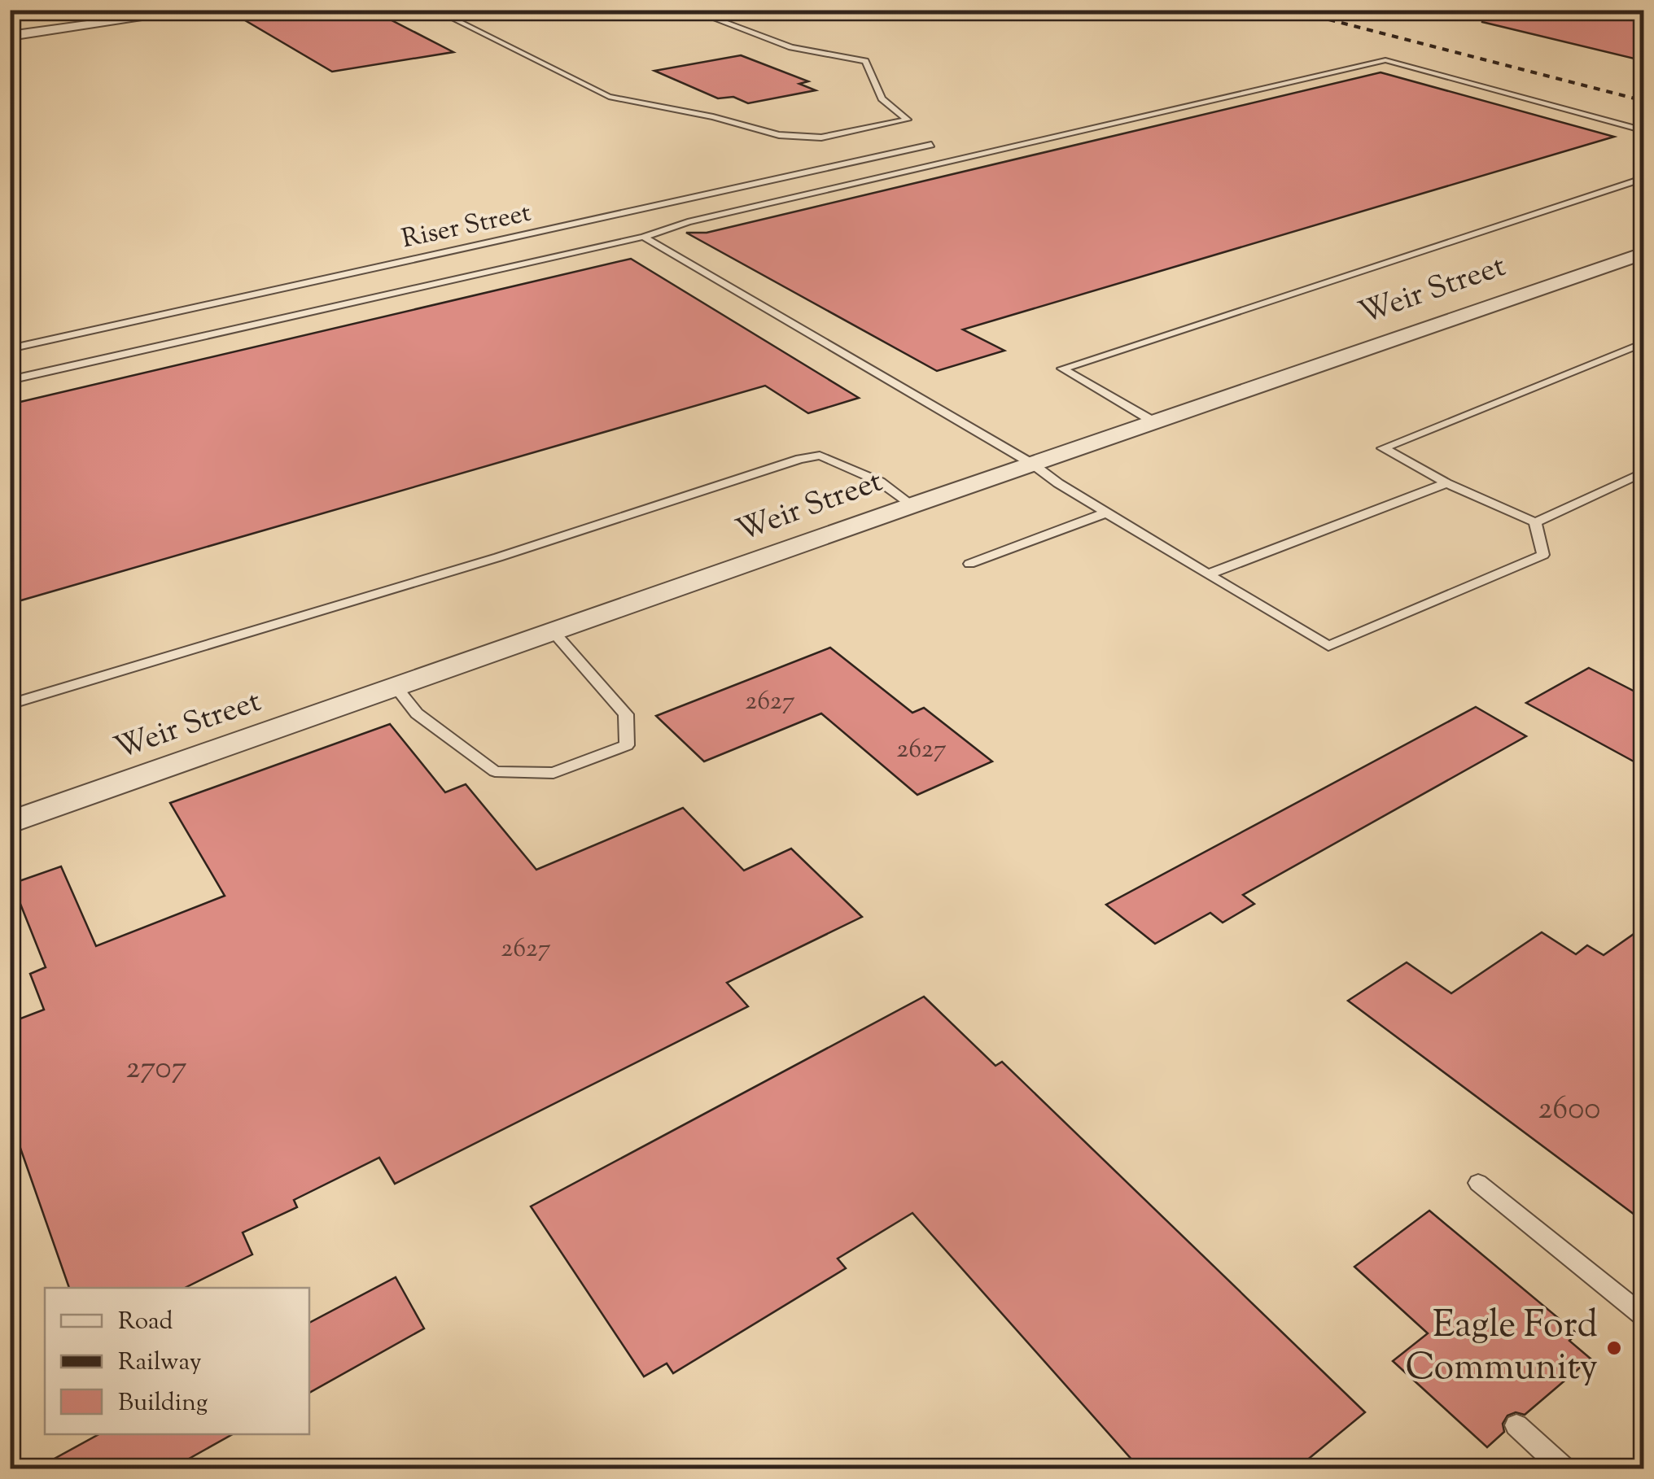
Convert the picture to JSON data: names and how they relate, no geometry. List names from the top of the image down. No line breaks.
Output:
{"streets":{"street":["Weir Street"],"lane":["Riser Street"]},"places":["Eagle Ford Community"],"house_numbers":["2627","2627","2627","2707","2600"],"legend":["Road","Railway","Building"]}
